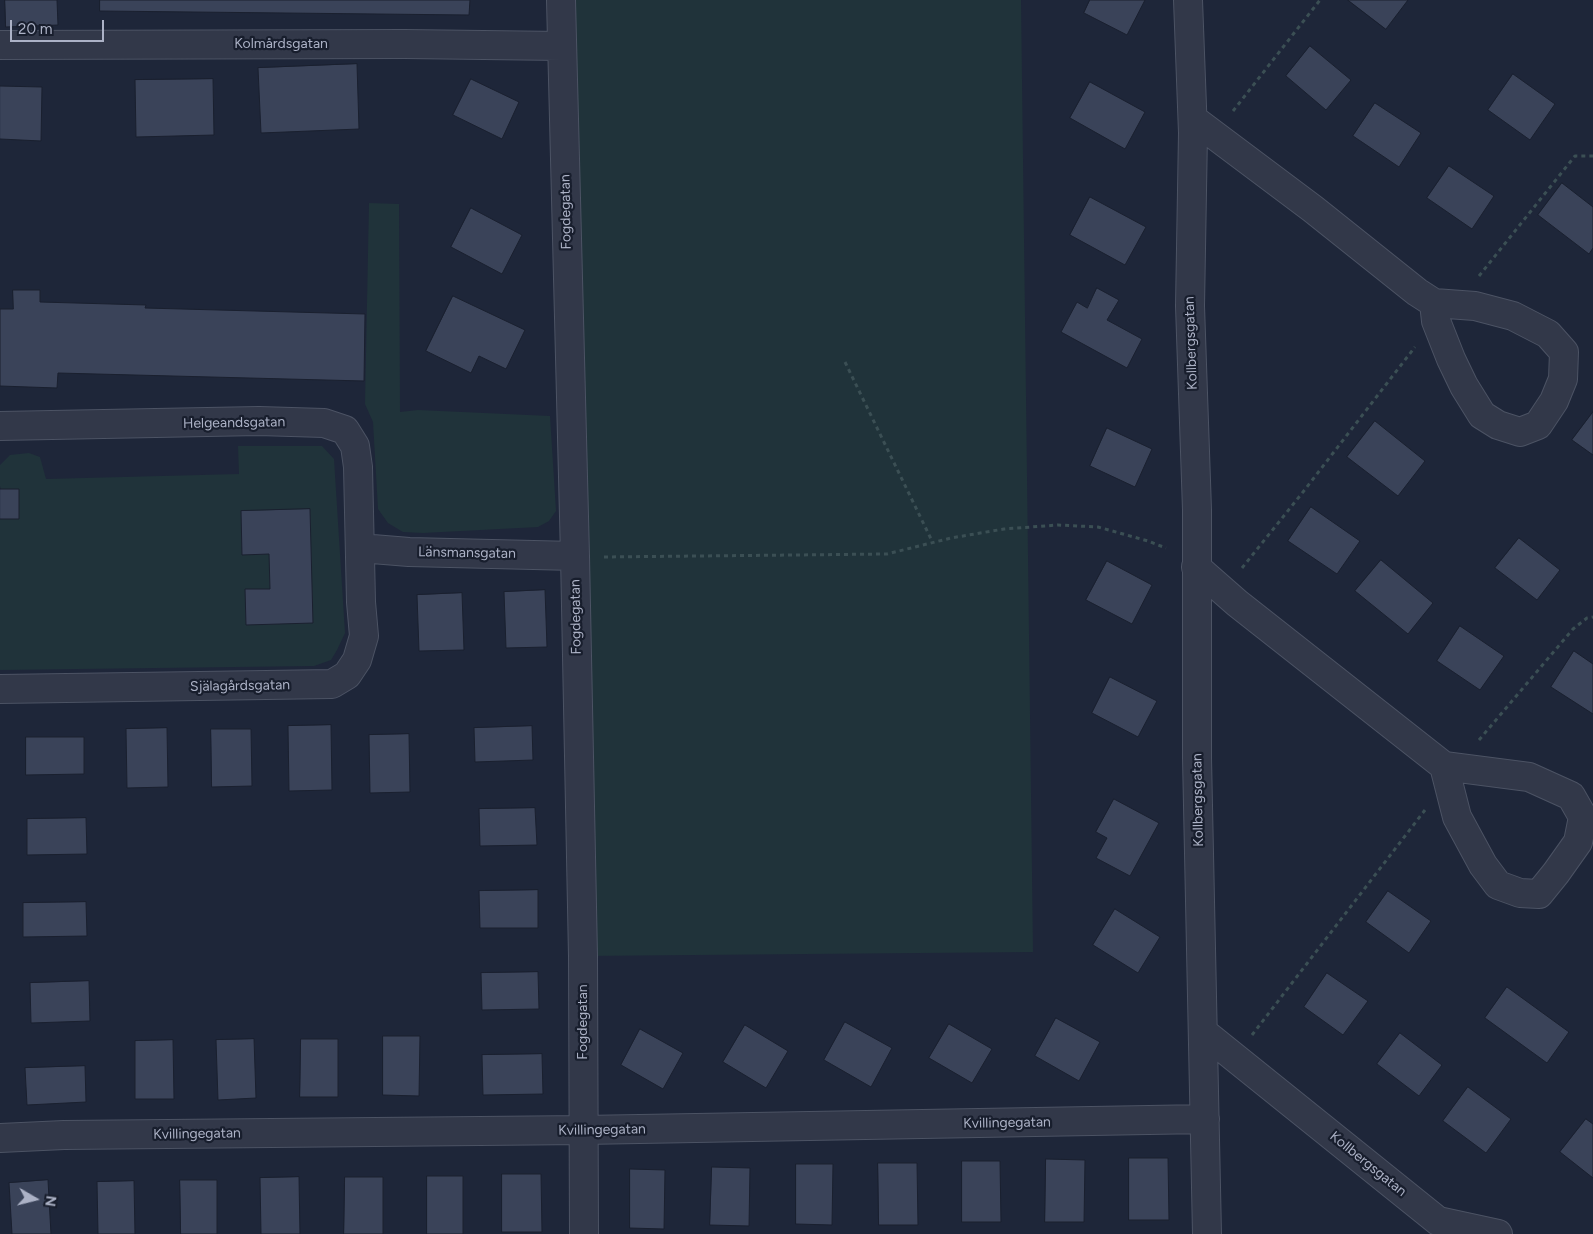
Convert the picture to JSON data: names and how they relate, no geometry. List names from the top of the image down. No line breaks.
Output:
{"streets":{"street":["Kolmårdsgatan","Fogdegatan","Kollbergsgatan","Helgeandsgatan","Länsmansgatan","Själagårdsgatan","Kvillingegatan"]},"crossings":[["Kolmårdsgatan","Fogdegatan"],["Fogdegatan","Länsmansgatan"],["Fogdegatan","Kvillingegatan"],["Kollbergsgatan","Kvillingegatan"],["Helgeandsgatan","Länsmansgatan"],["Helgeandsgatan","Själagårdsgatan"],["Länsmansgatan","Själagårdsgatan"]],"scale_bar":"20 m","north":"right"}
